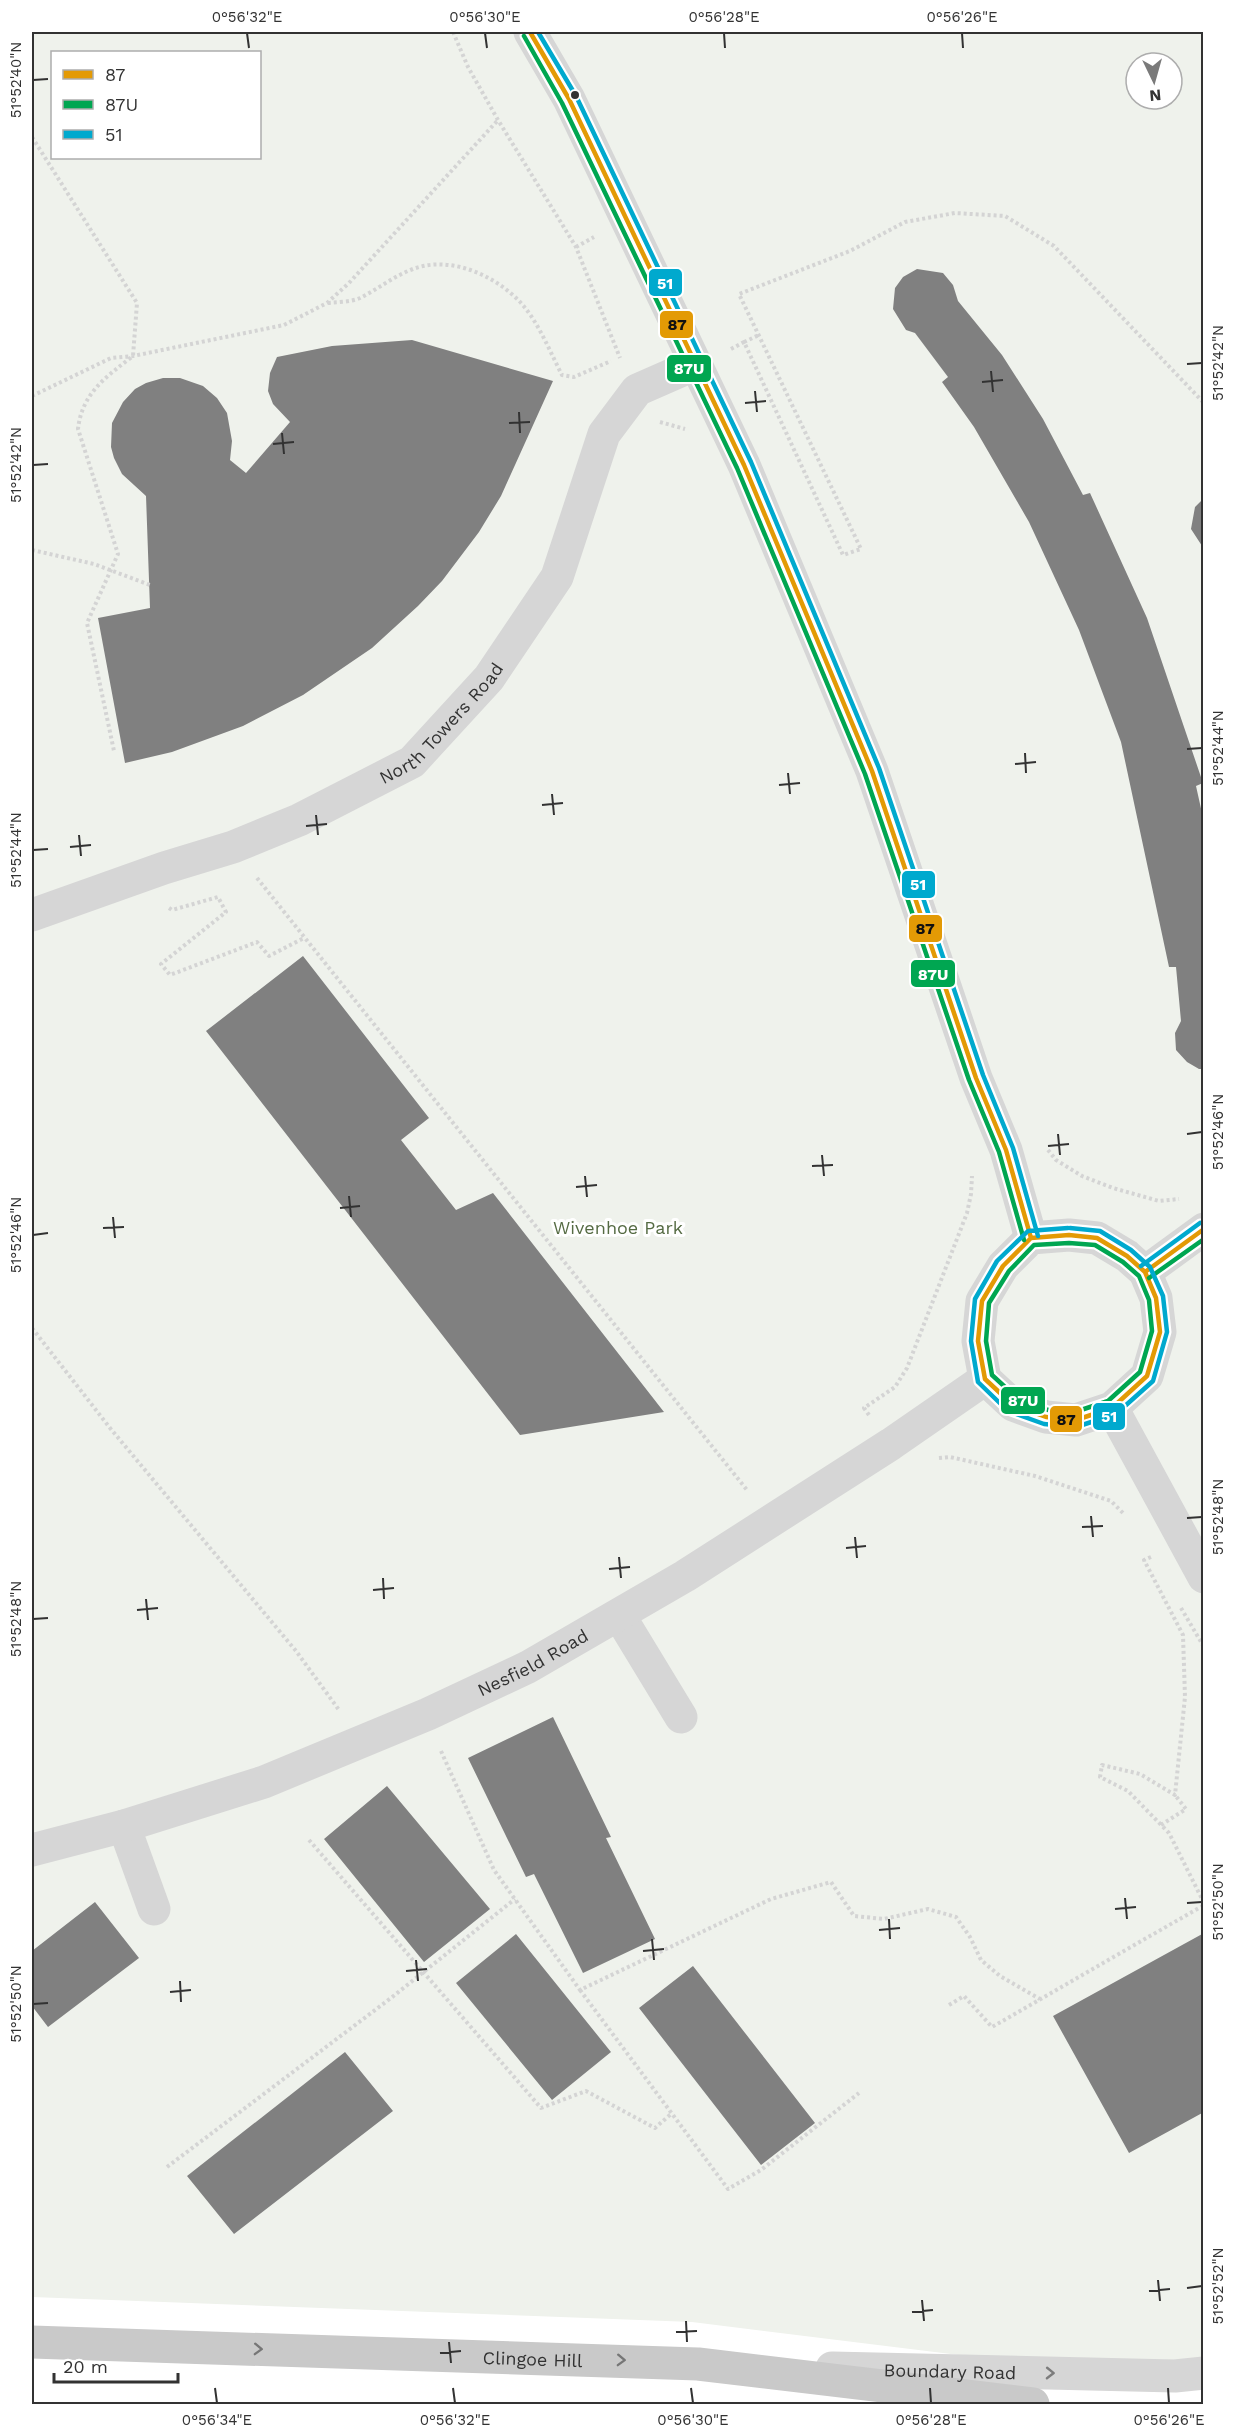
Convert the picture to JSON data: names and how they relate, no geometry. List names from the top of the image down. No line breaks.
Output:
{"streets":{"main road":["Clingoe Hill"],"street":["North Towers Road","Nesfield Road","Boundary Road"]},"crossings":[["Clingoe Hill","Boundary Road"]],"one_way":["Clingoe Hill","Boundary Road"],"parks":["Wivenhoe Park"],"lines":["transit line 87","transit line 51","transit line 87U"],"legend":["87","87U","51"],"scale_bar":"20 m","north":"bottom","coordinates":["0°56'32\"E","0°56'30\"E","0°56'28\"E","0°56'26\"E","51°52'40\"N","51°52'42\"N","51°52'44\"N","51°52'46\"N","51°52'48\"N","51°52'50\"N","51°52'52\"N","0°56'34\"E"]}
